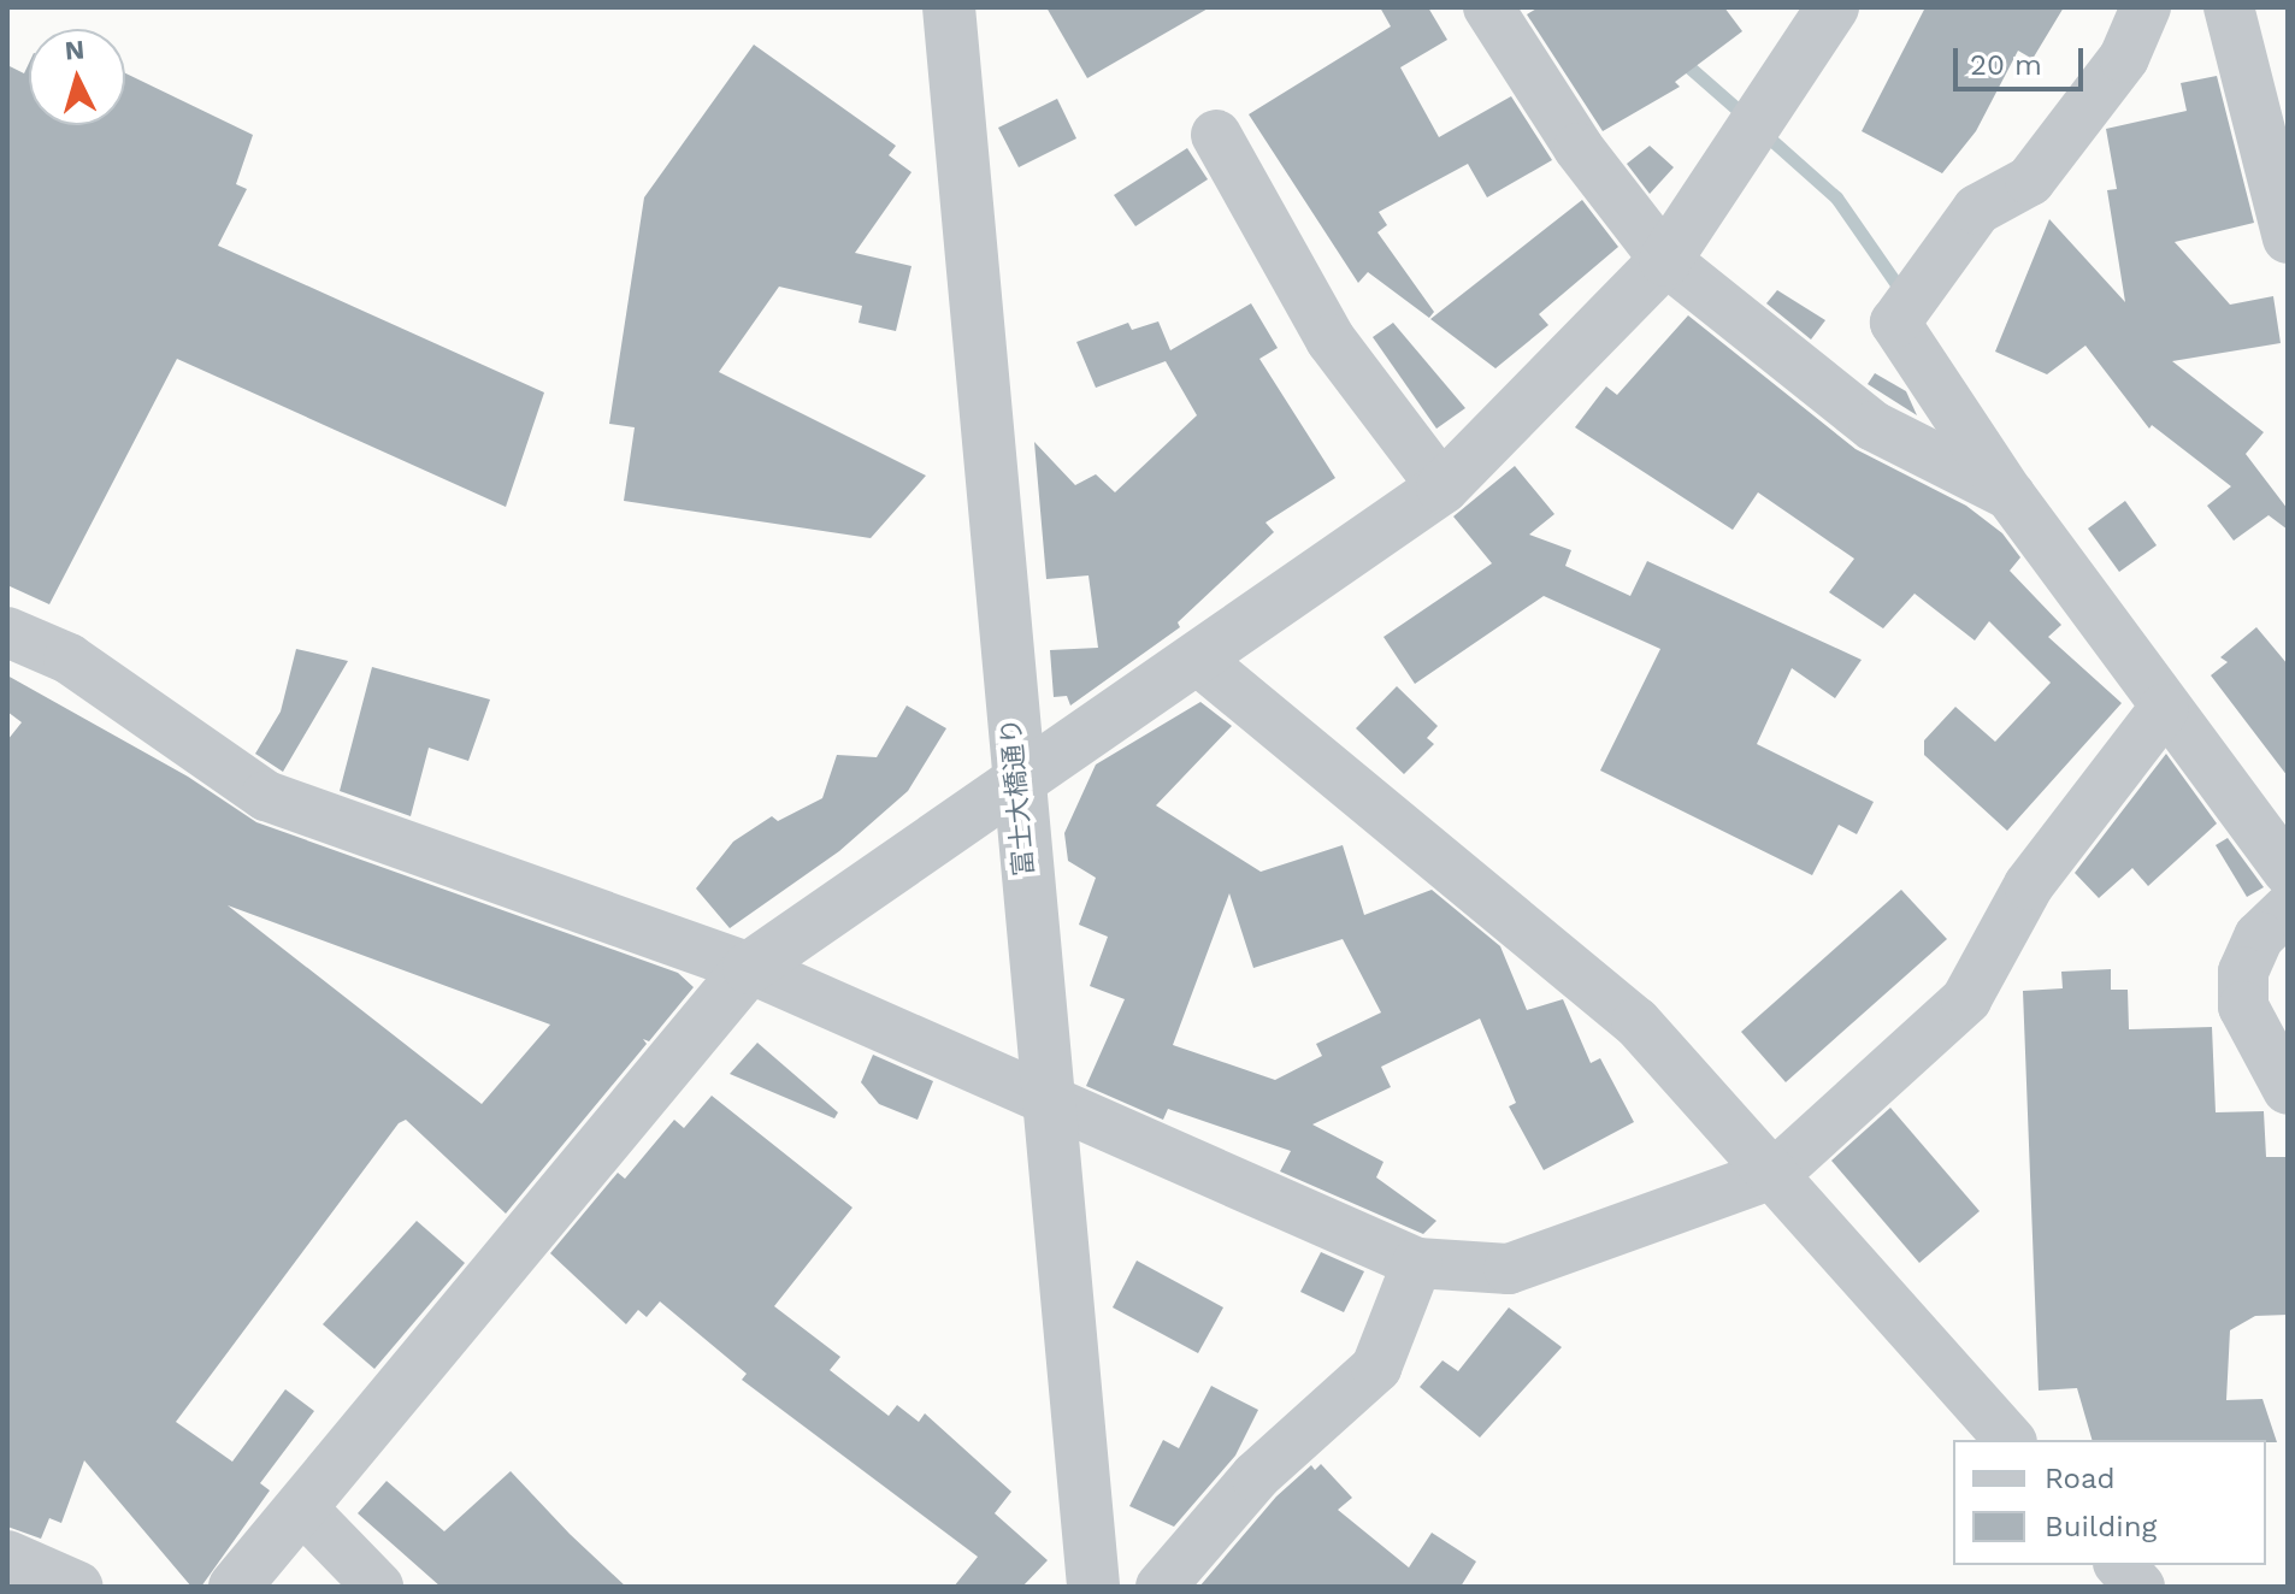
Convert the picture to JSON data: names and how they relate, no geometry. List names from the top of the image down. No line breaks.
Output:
{"streets":{"street":["富士大橋通り"]},"legend":["Road","Building"],"scale_bar":"20 m","north":"top"}
